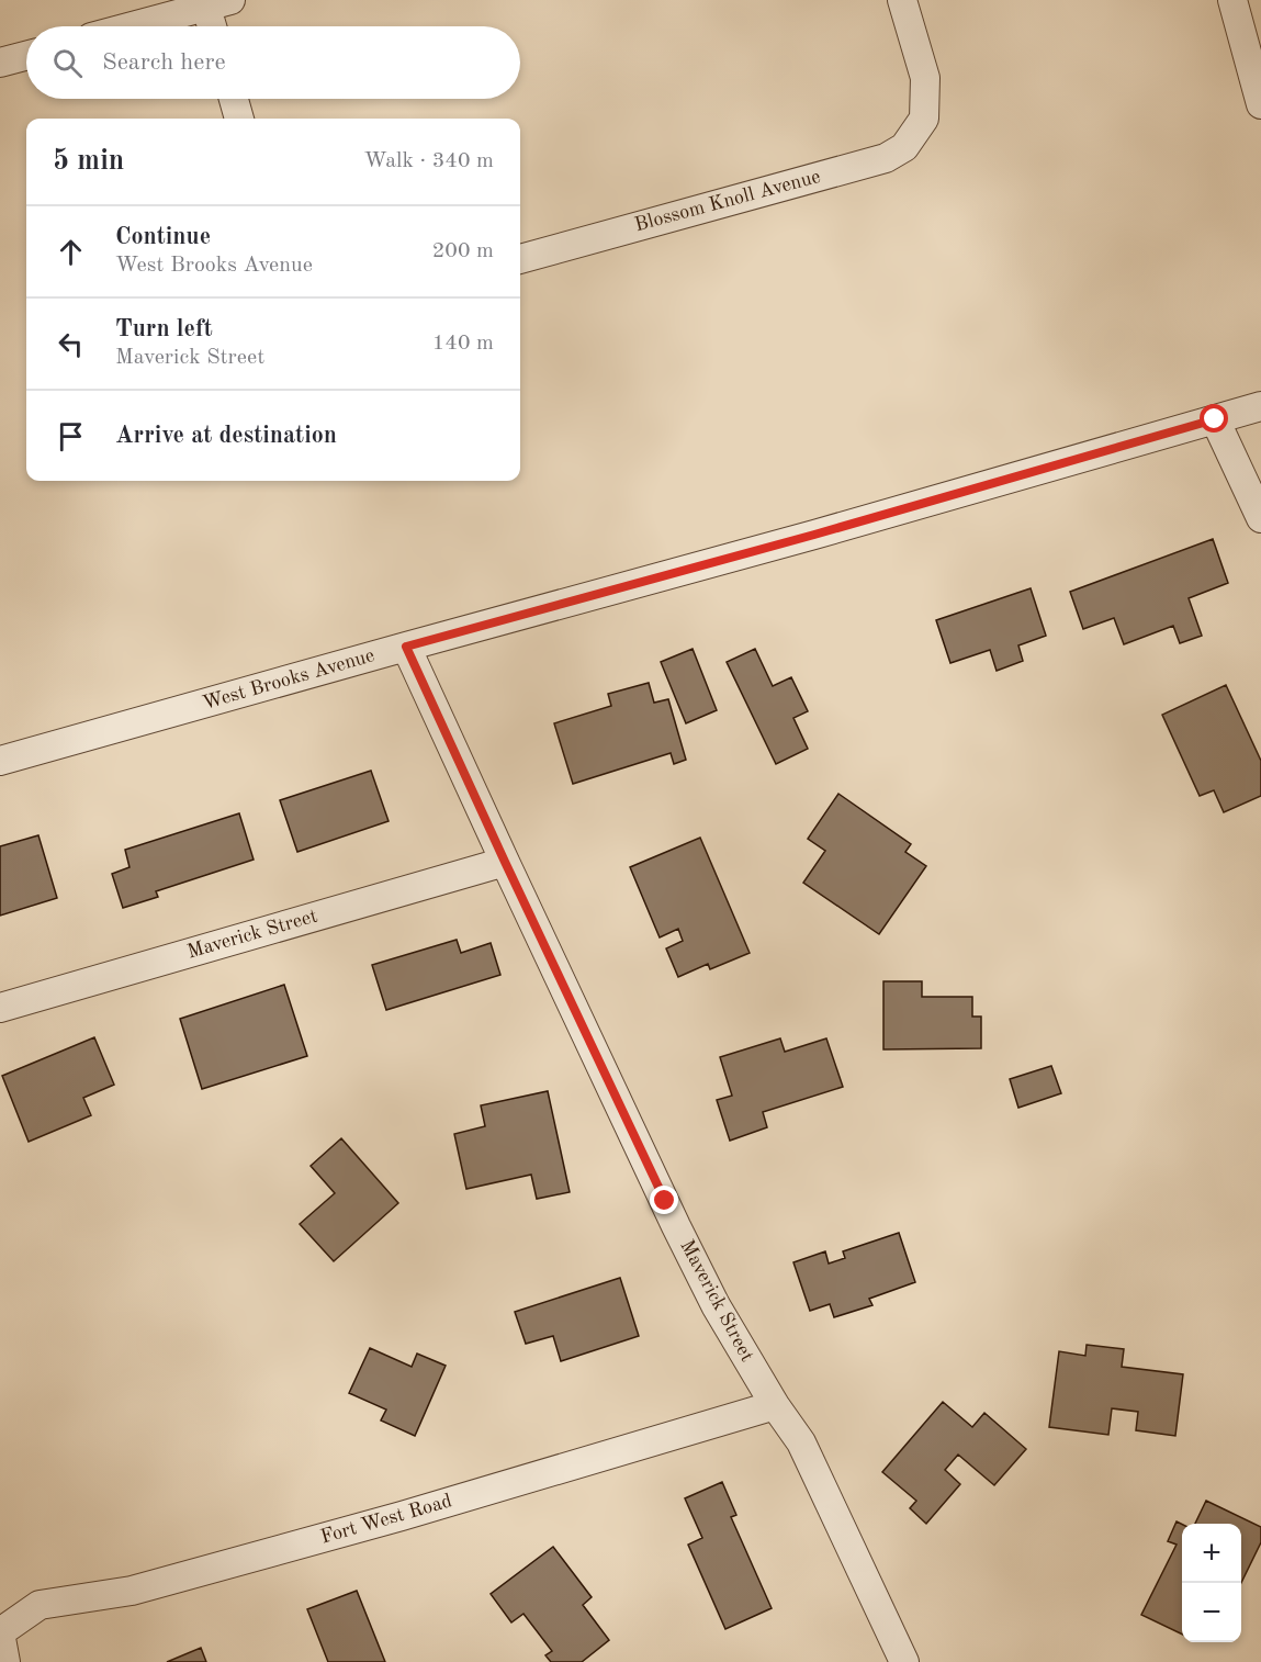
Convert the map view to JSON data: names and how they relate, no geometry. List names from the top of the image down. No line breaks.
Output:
{"streets":{"street":["Blossom Knoll Avenue","West Brooks Avenue","Maverick Street","Fort West Road"]},"crossings":[["West Brooks Avenue","Maverick Street"],["Maverick Street","Fort West Road"]],"page":{"search":"Search here","heading":["5 min","Walk · 340 m"],"list":[["Continue","West Brooks Avenue","200 m"],["Turn left","Maverick Street","140 m"],"Arrive at destination"],"map_buttons":["+","−"]}}
